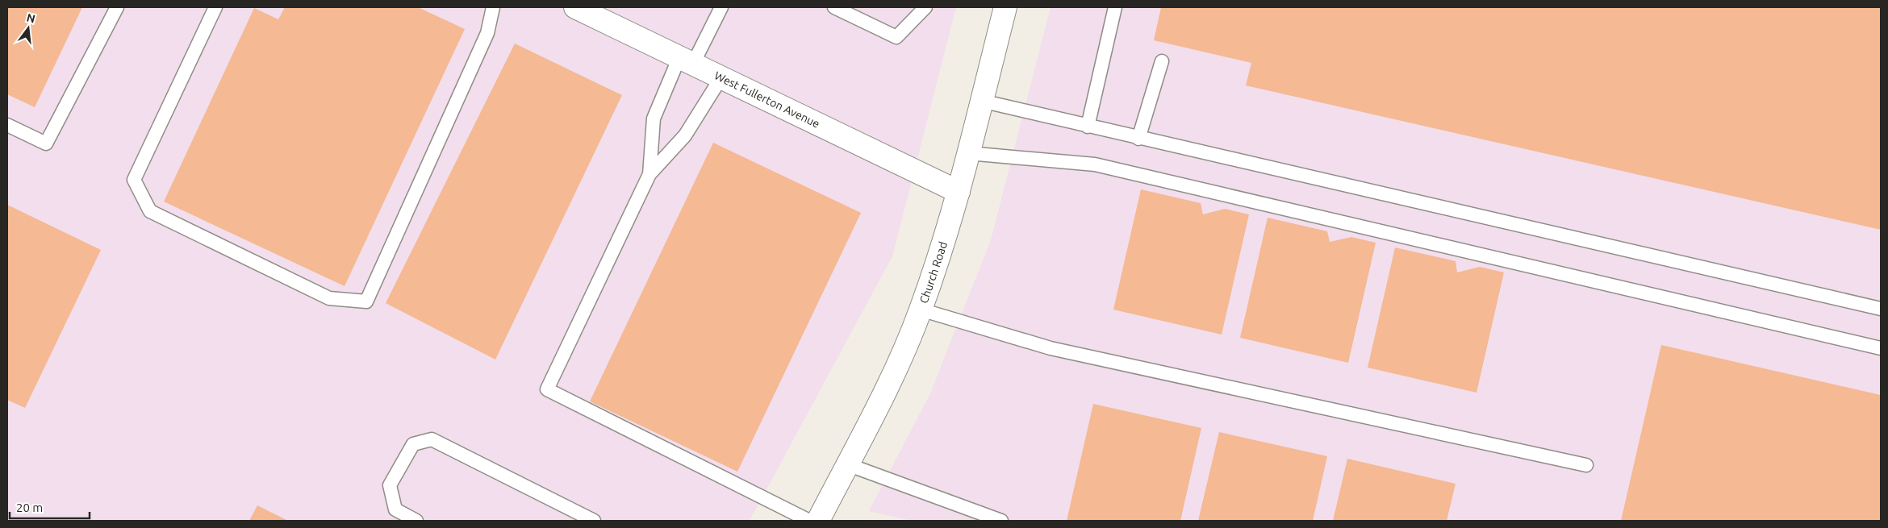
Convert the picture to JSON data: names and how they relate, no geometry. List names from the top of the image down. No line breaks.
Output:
{"streets":{"street":["West Fullerton Avenue","Church Road"]},"crossings":[["West Fullerton Avenue","Church Road"]],"scale_bar":"20 m","north":"top"}
